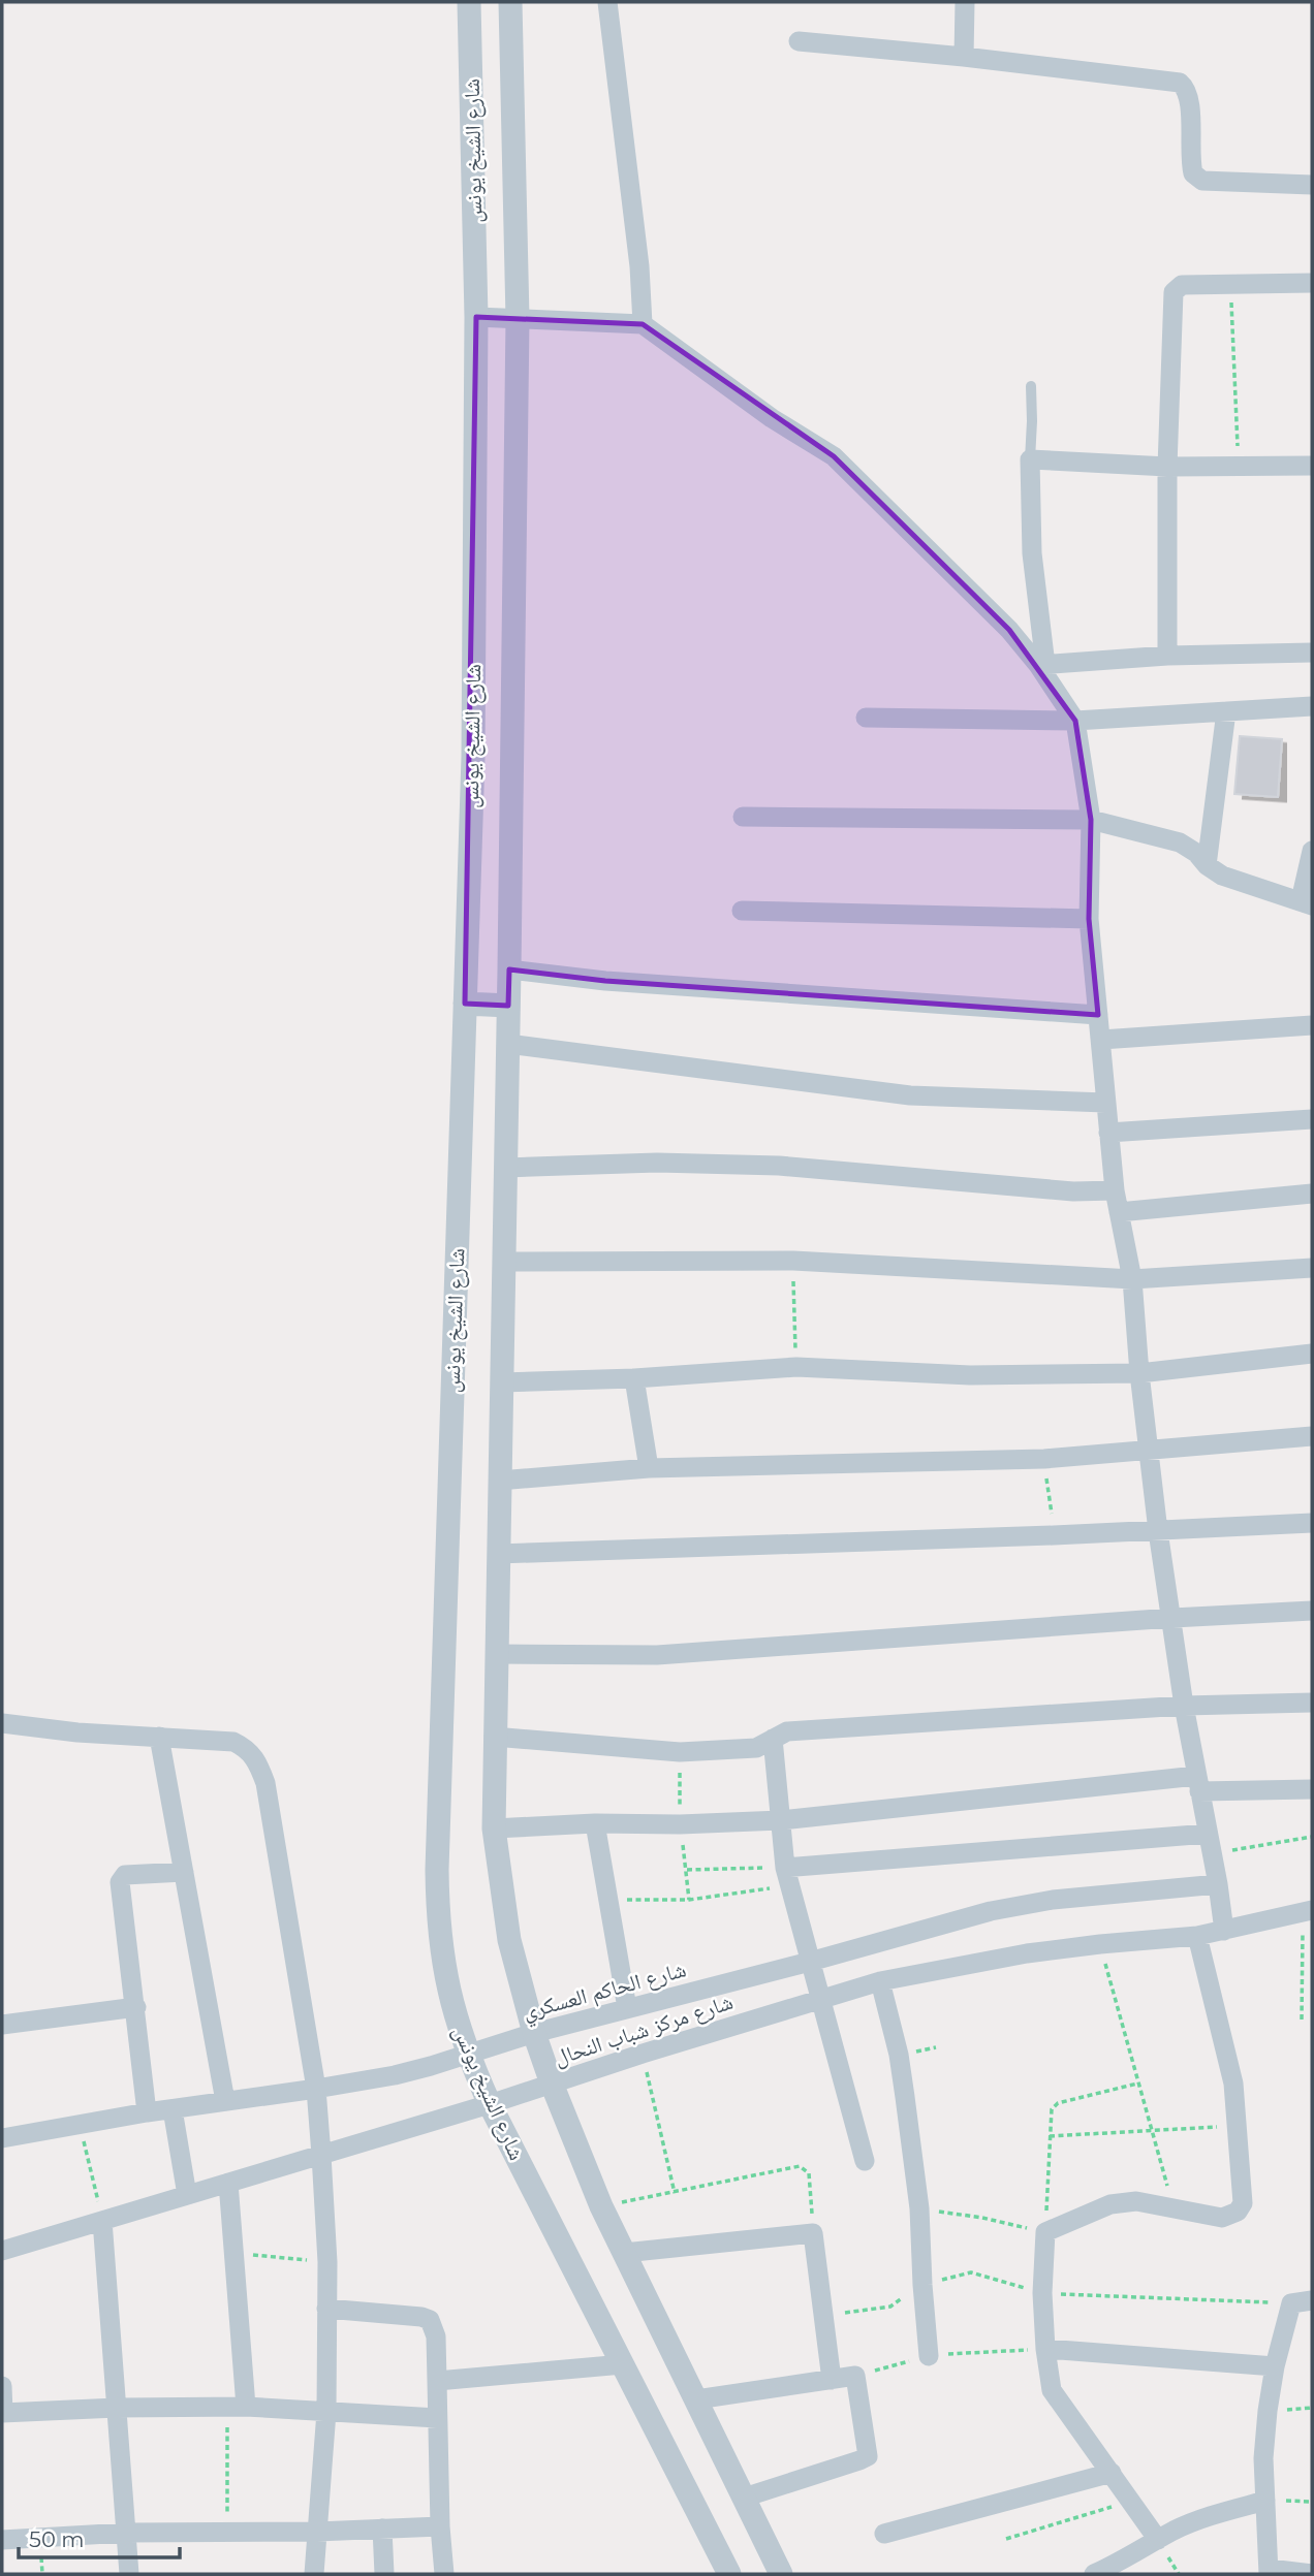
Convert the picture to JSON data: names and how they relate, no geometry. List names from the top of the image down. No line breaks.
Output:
{"streets":{"street":["شارع الشيخ يونس","شارع الحاكم العسكري","شارع مركز شباب النحال"]},"crossings":[["شارع الشيخ يونس","شارع الحاكم العسكري"],["شارع الشيخ يونس","شارع مركز شباب النحال"]],"scale_bar":"50 m"}
